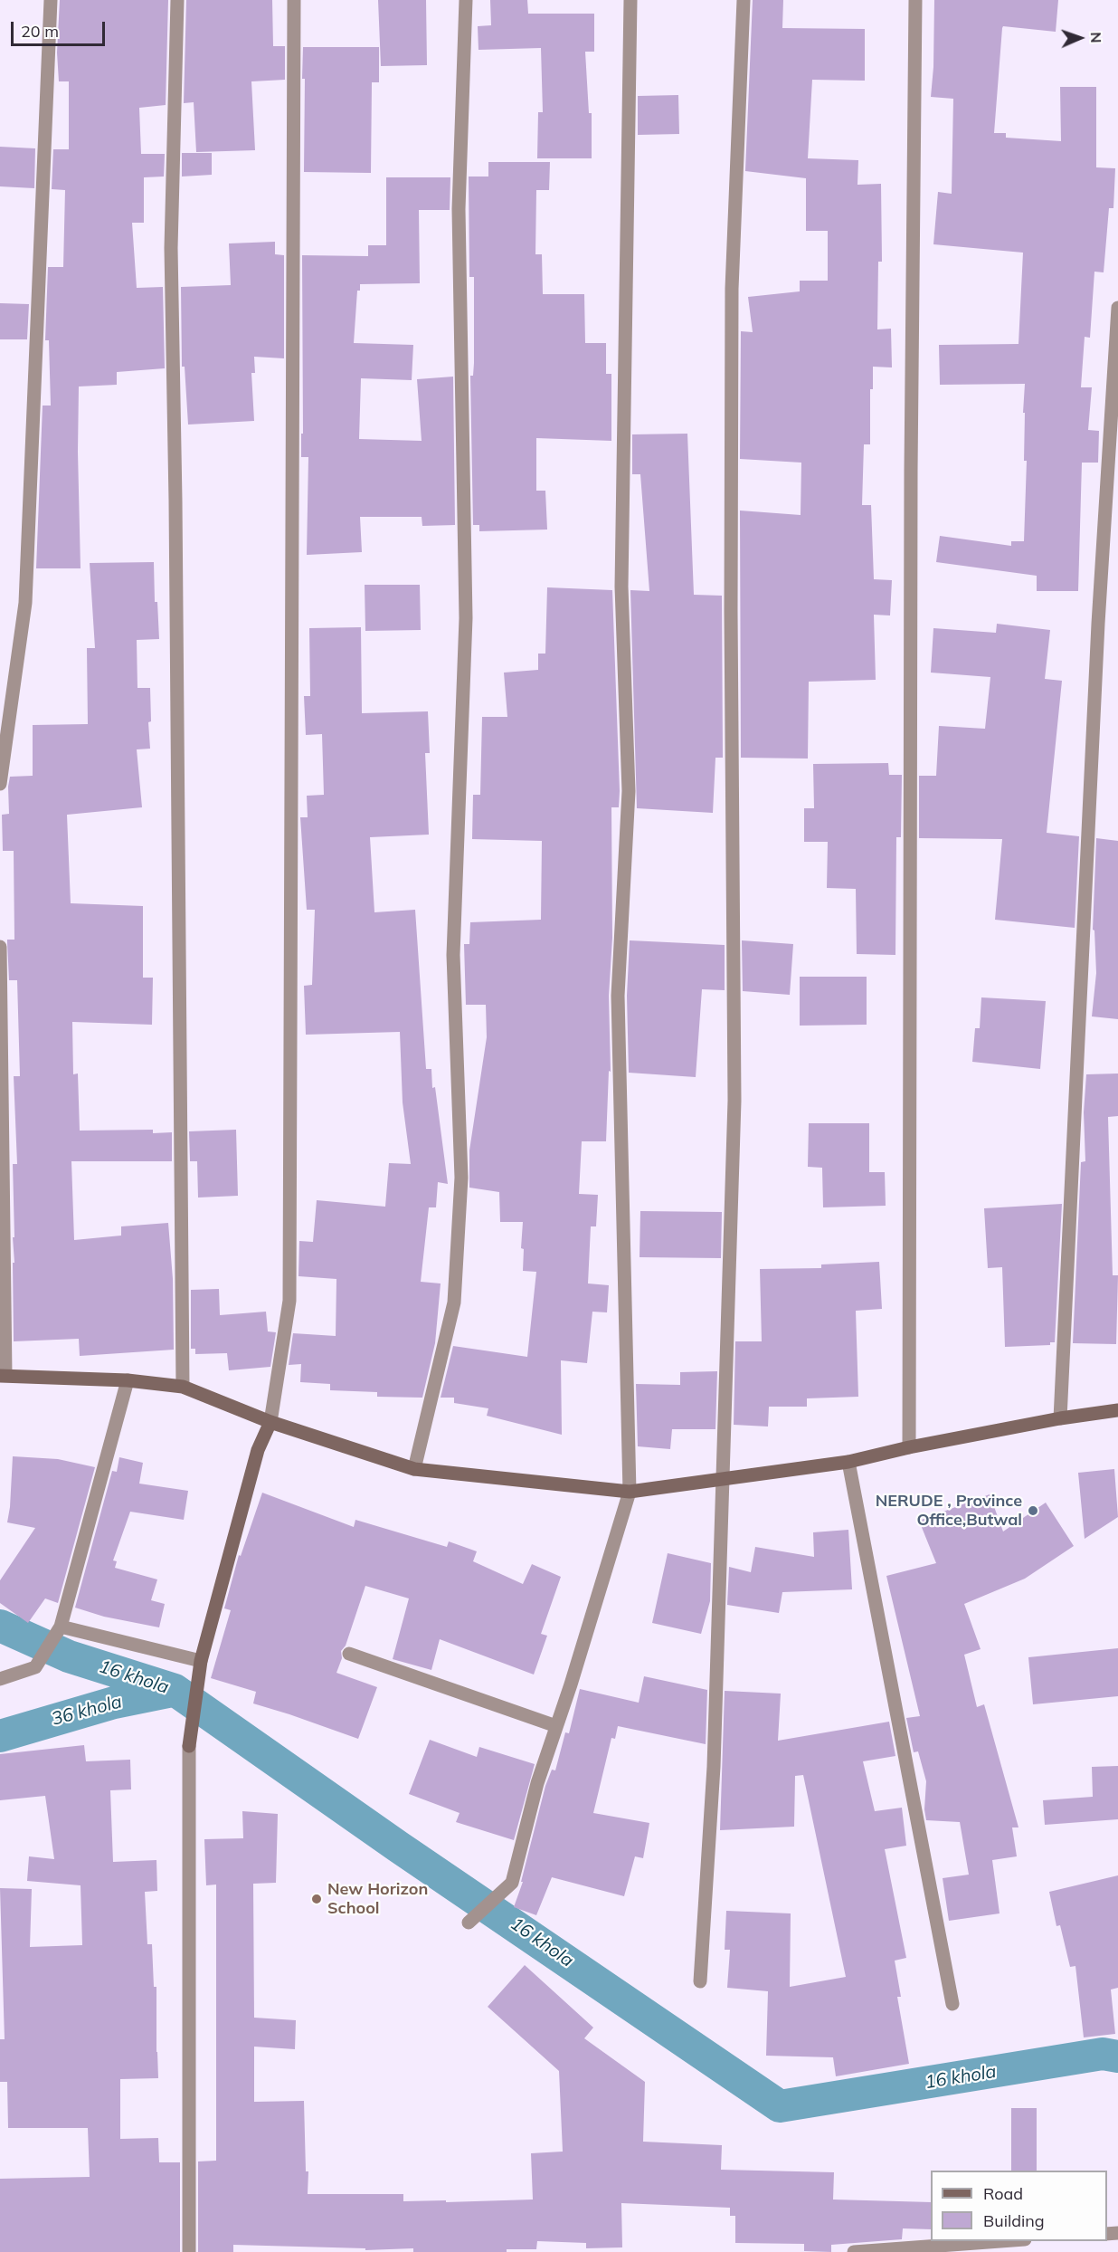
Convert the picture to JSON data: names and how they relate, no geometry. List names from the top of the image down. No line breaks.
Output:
{"water":["16 khola","36 khola"],"places":["NERUDE , Province Office,Butwal","New Horizon School"],"legend":["Road","Building"],"scale_bar":"20 m","north":"right"}
